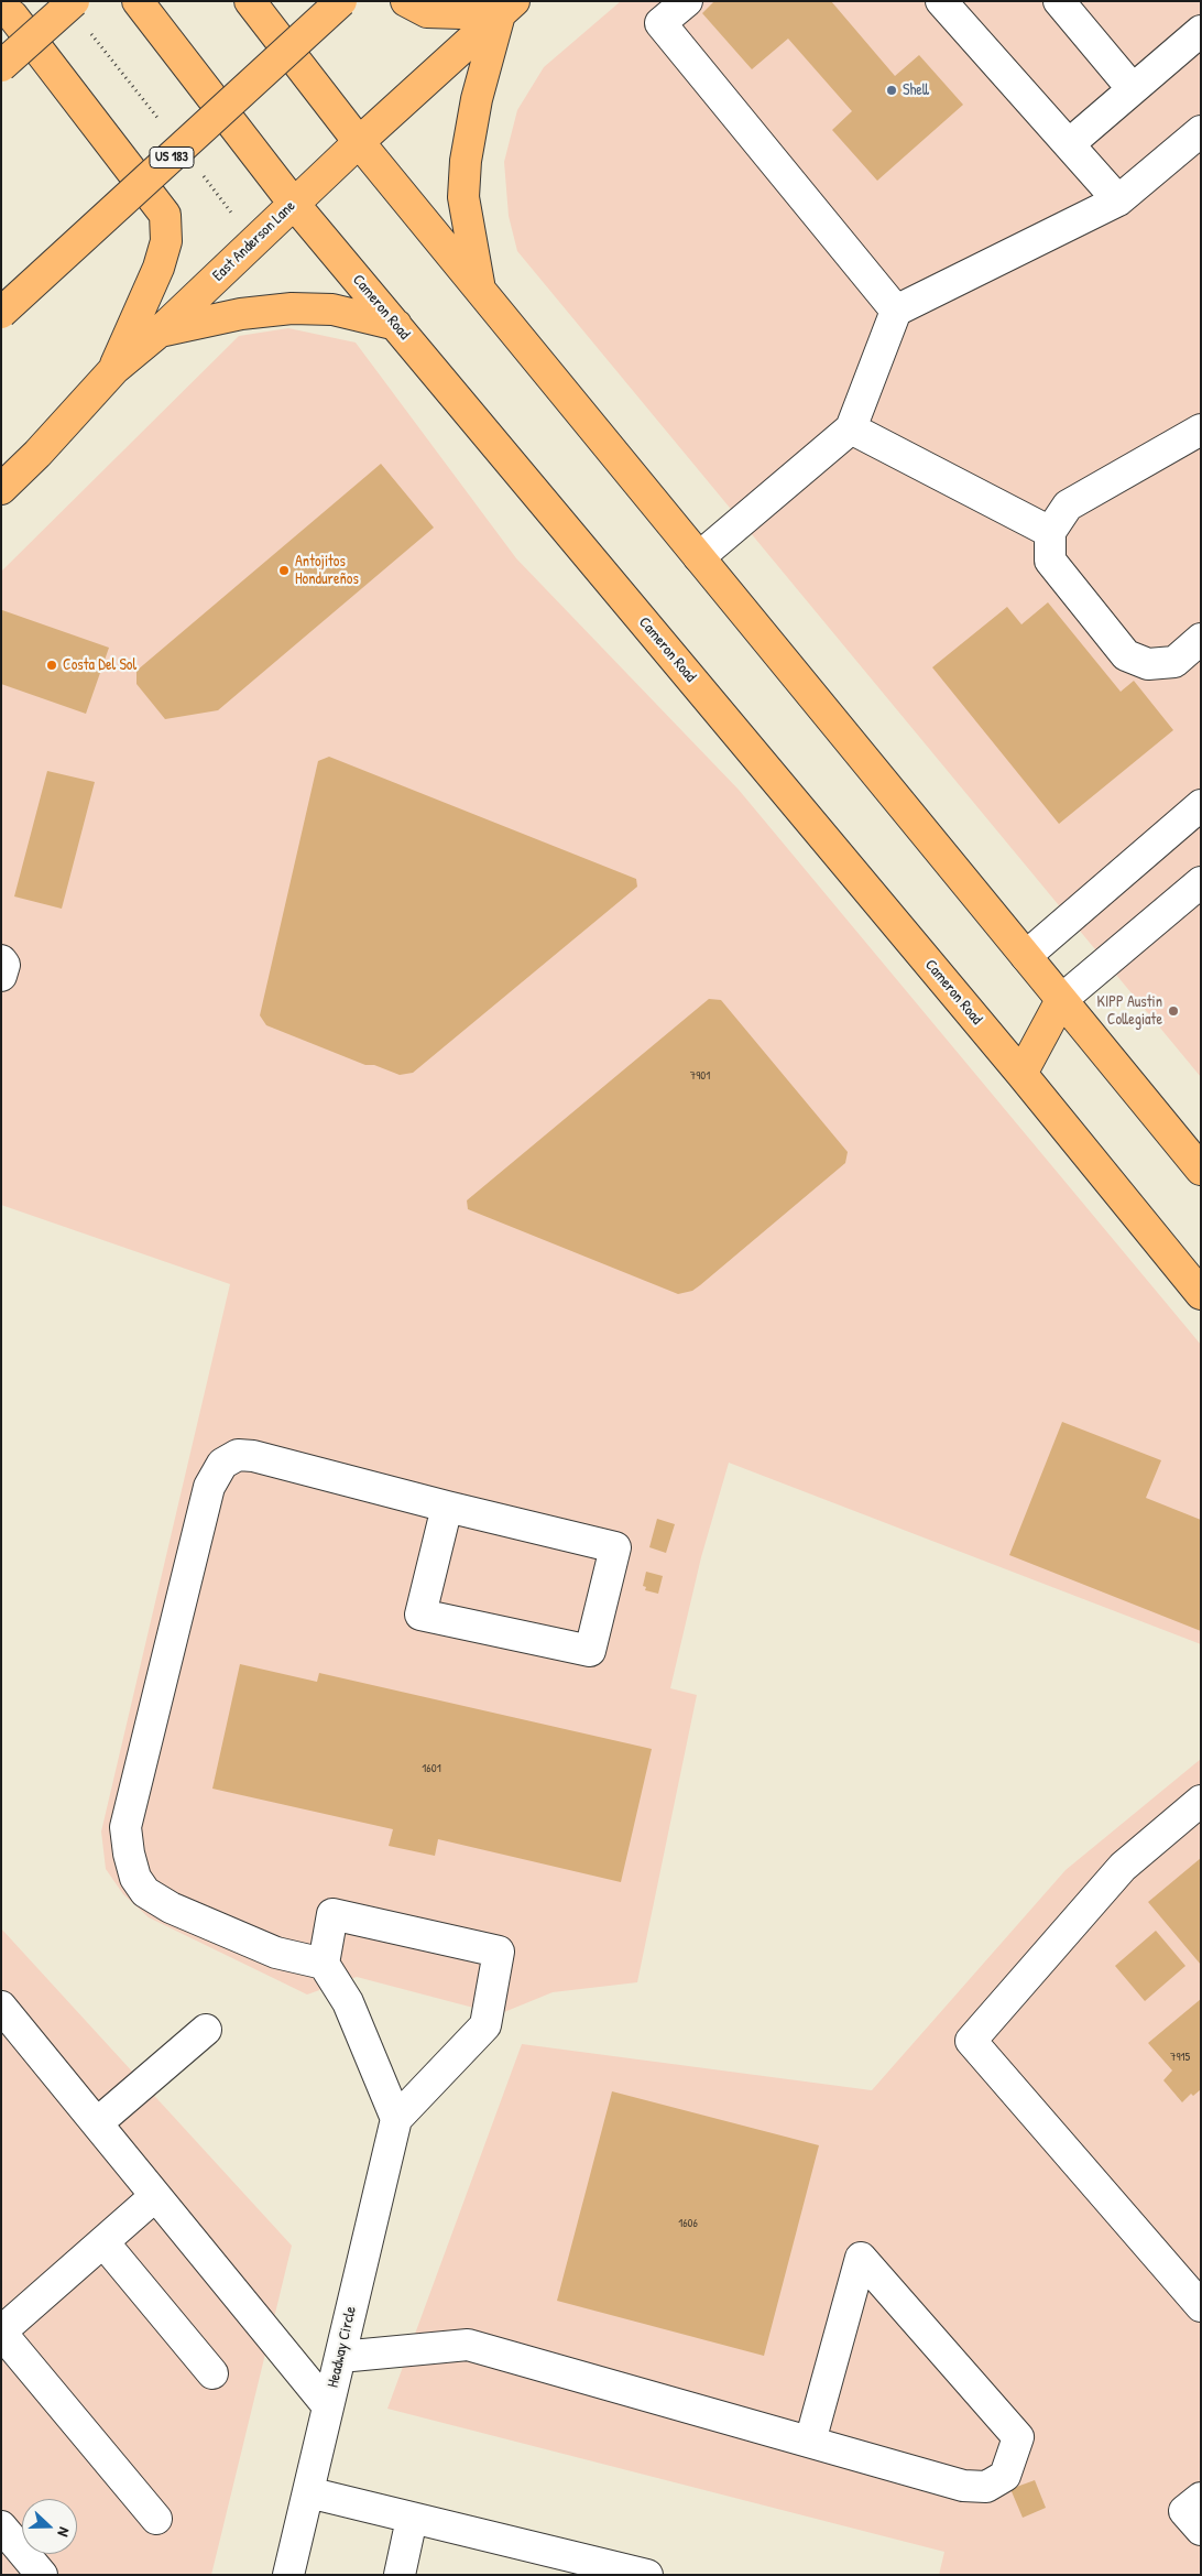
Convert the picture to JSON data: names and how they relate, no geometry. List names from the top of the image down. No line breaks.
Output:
{"streets":{"main road":["US 183","East Anderson Lane","Cameron Road"],"street":["Headway Circle"]},"crossings":[["East Anderson Lane","Cameron Road"]],"places":["Shell","Antojitos Hondureños","Costa Del Sol","KIPP Austin Collegiate"],"house_numbers":["7901","1601","7915","1606"],"north":"right"}
